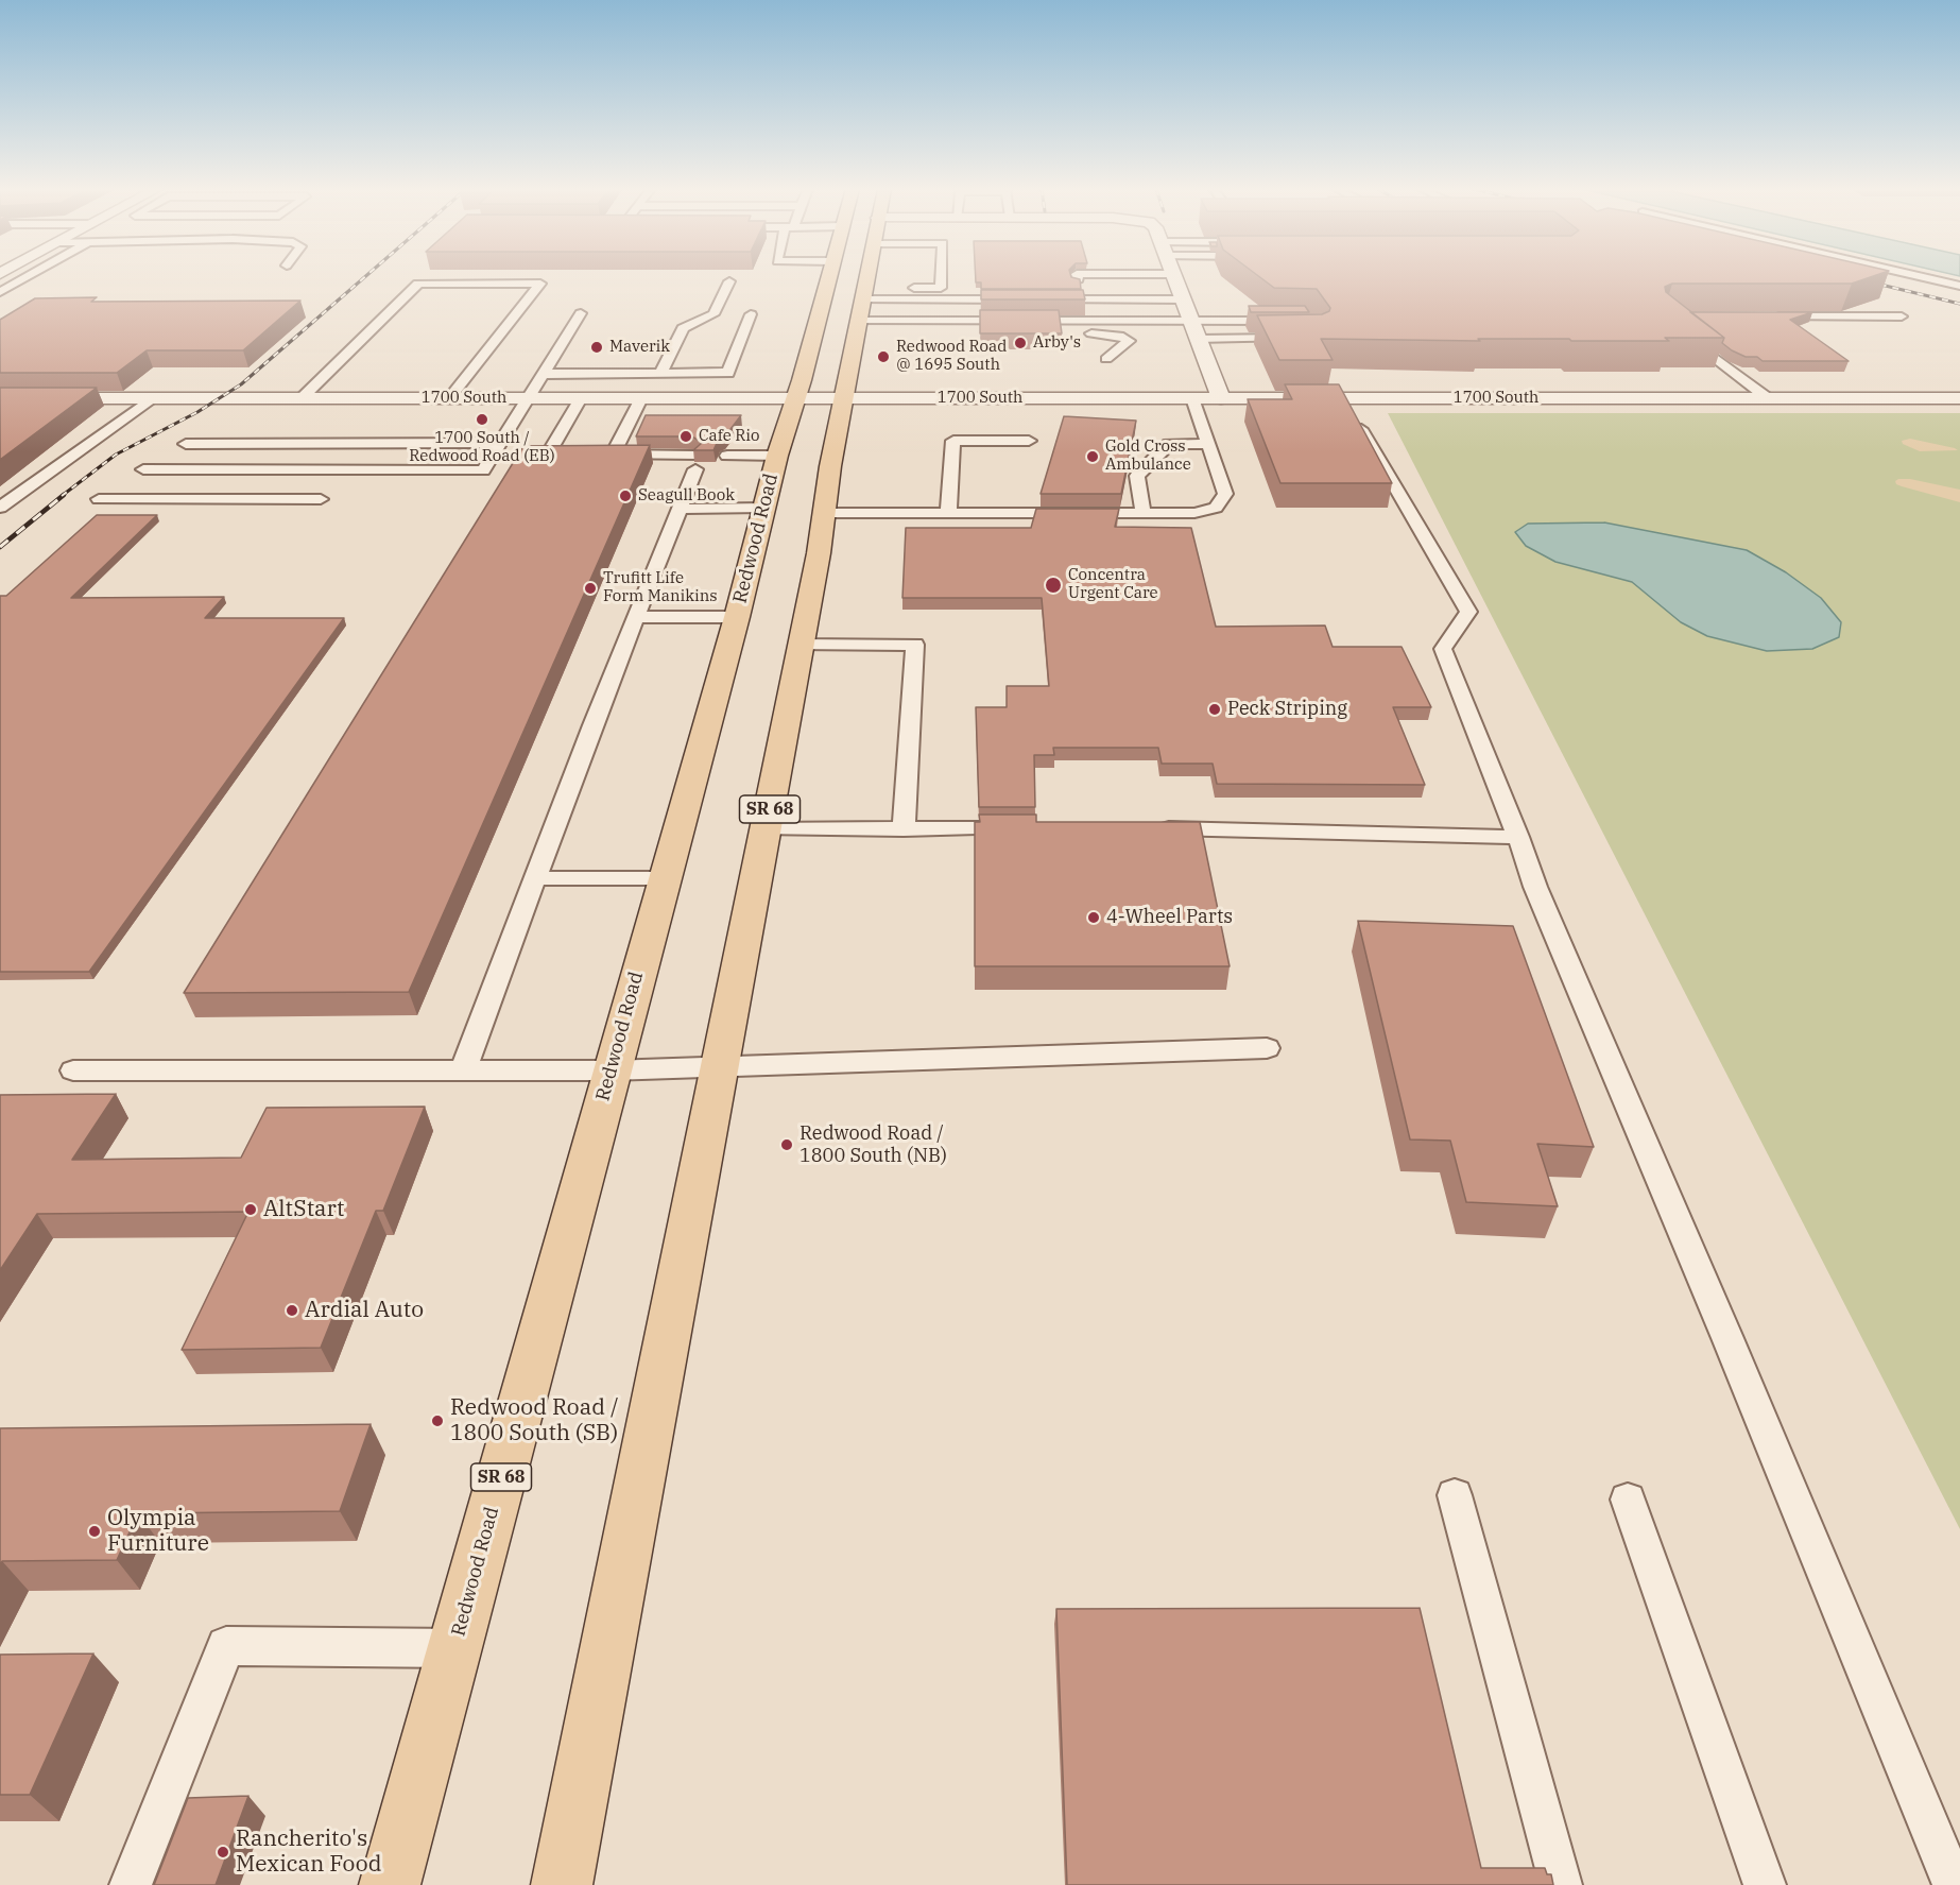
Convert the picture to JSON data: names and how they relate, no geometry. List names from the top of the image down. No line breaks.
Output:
{"streets":{"main road":["Redwood Road","SR 68"],"street":["1700 South"]},"crossings":[["1700 South","Redwood Road"],["1700 South","SR 68"]],"places":["Arby's","Maverik","Redwood Road @ 1695 South","1700 South / Redwood Road (EB)","Cafe Rio","Gold Cross Ambulance","Seagull Book","Concentra Urgent Care","Trufitt Life Form Manikins","Peck Striping","4-Wheel Parts","Redwood Road / 1800 South (NB)","AltStart","Ardial Auto","Redwood Road / 1800 South (SB)","Olympia Furniture","Rancherito's Mexican Food"]}
